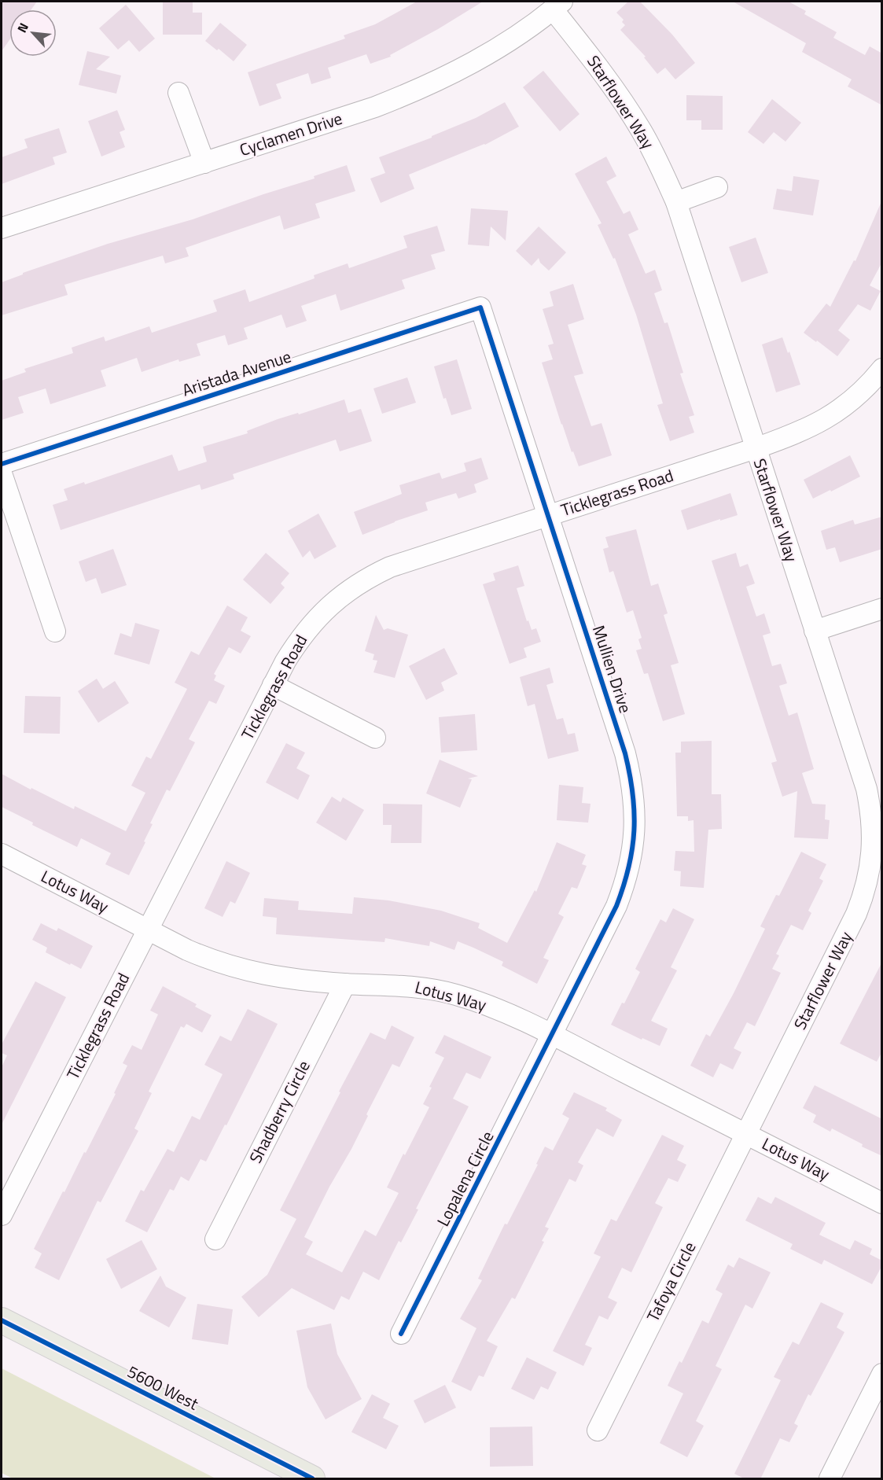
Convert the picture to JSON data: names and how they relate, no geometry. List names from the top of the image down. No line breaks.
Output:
{"streets":{"main road":["5600 West"],"street":["Starflower Way","Cyclamen Drive","Aristada Avenue","Ticklegrass Road","Mullien Drive","Lotus Way","Shadberry Circle","Lopalena Circle","Tafoya Circle"]},"crossings":[["Starflower Way","Cyclamen Drive"],["Starflower Way","Ticklegrass Road"],["Starflower Way","Lotus Way"],["Starflower Way","Tafoya Circle"],["Aristada Avenue","Mullien Drive"],["Ticklegrass Road","Mullien Drive"],["Ticklegrass Road","Lotus Way"],["Mullien Drive","Lotus Way"],["Mullien Drive","Lopalena Circle"],["Lotus Way","Shadberry Circle"],["Lotus Way","Lopalena Circle"],["Lotus Way","Tafoya Circle"]],"north":"top left"}
